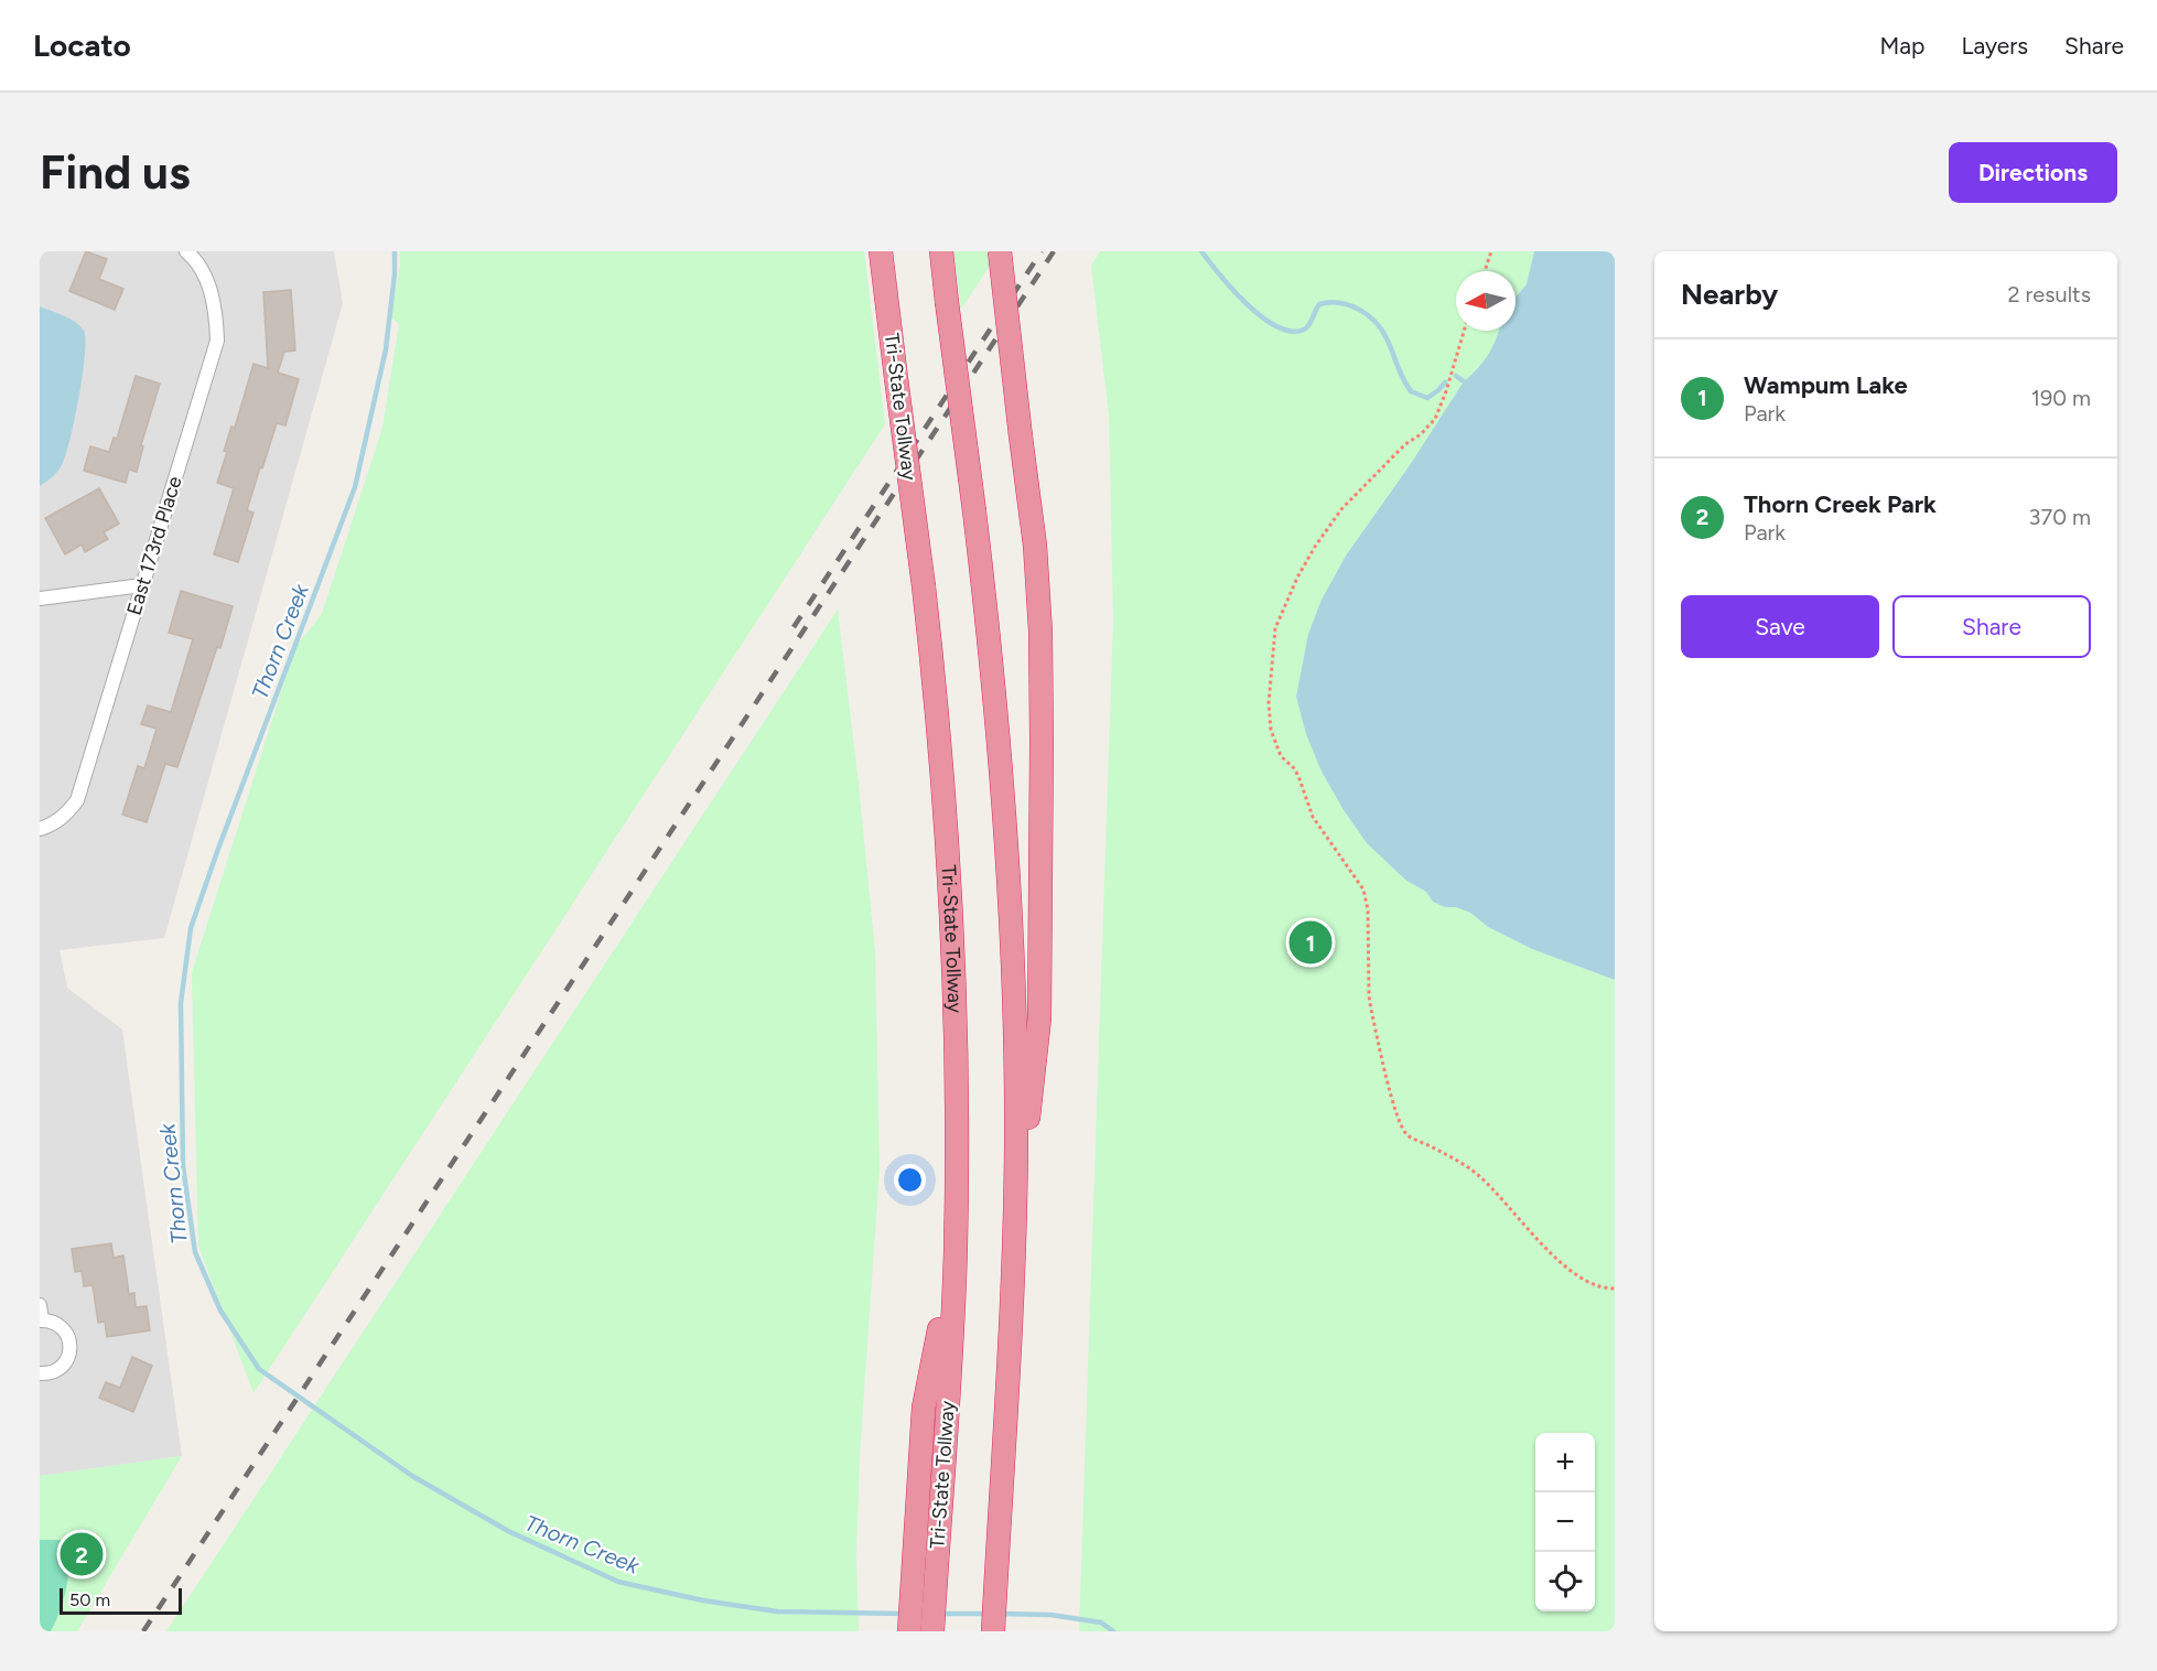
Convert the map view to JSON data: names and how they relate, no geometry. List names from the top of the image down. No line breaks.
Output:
{"streets":{"highway":["Tri-State Tollway"],"street":["East 173rd Place"]},"water":["Thorn Creek"],"scale_bar":"50 m","north":"left","page":{"header":"Locato","nav":["Map","Layers","Share"],"buttons":["Directions",["Save","Share"]],"title":"Find us","heading":["Nearby","2 results"],"list":[{"mark":"1","name":"Wampum Lake","note":"Park","value":"190 m"},{"mark":"2","name":"Thorn Creek Park","note":"Park","value":"370 m"}],"pins":["1","2"],"map_buttons":["+","−"],"scale":"50 m"}}
